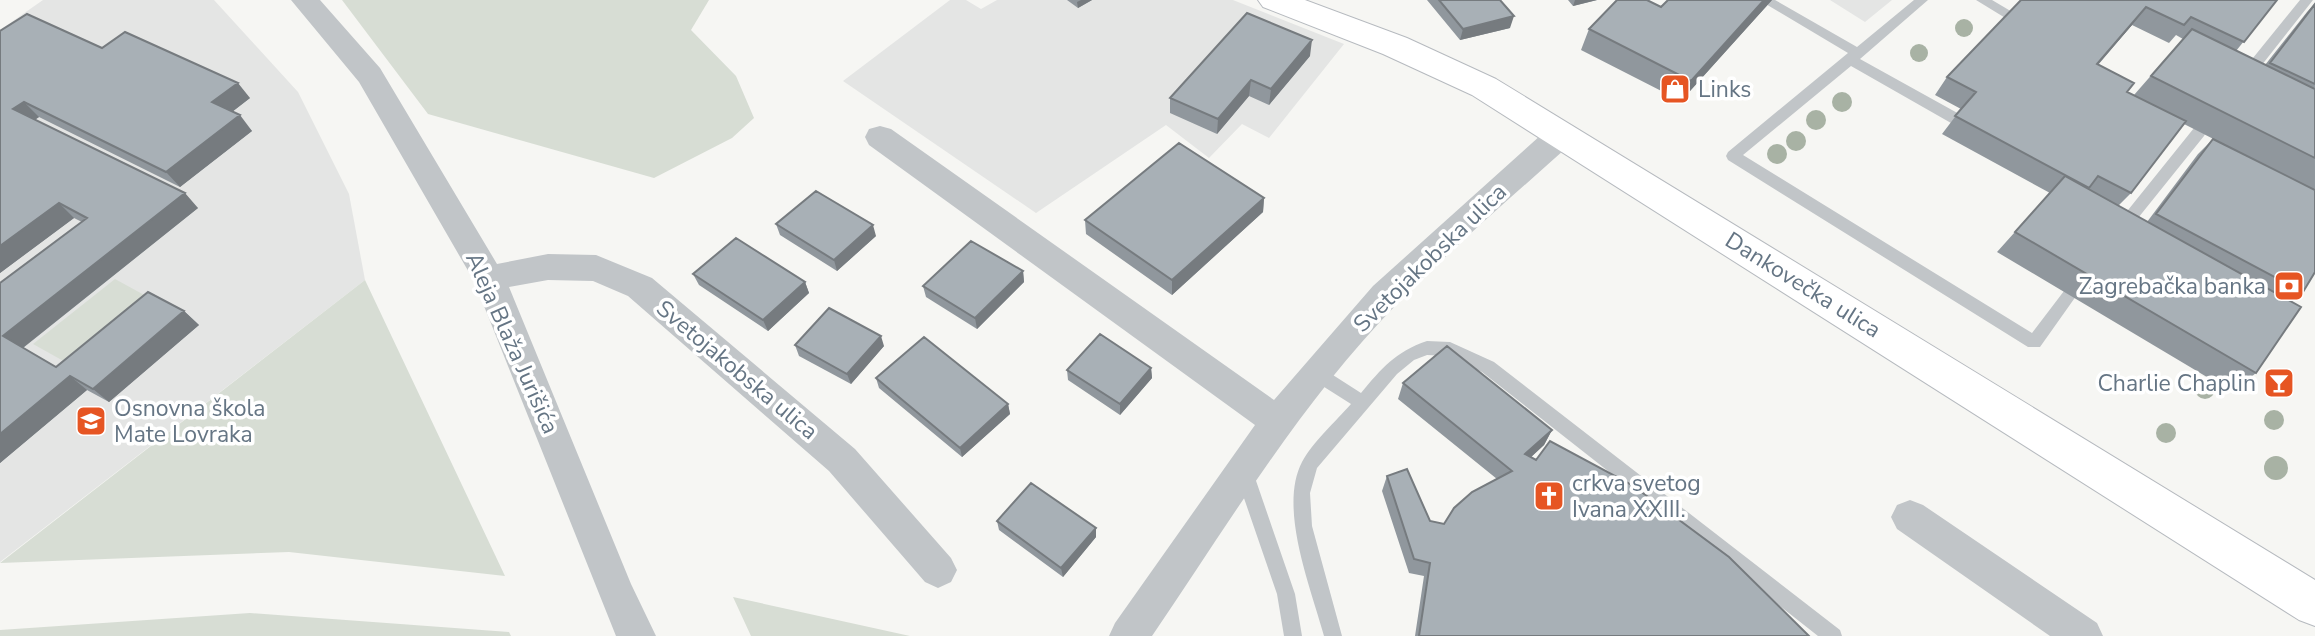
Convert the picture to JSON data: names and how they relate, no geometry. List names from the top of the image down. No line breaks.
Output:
{"streets":{"main road":["Dankovečka ulica"],"street":["Svetojakobska ulica","Aleja Blaža Jurišića"]},"crossings":[["Svetojakobska ulica","Dankovečka ulica"],["Svetojakobska ulica","Aleja Blaža Jurišića"]],"places":{"shop":["Links"],"bank":["Zagrebačka banka"],"bar":["Charlie Chaplin"],"school or university":["Osnovna škola Mate Lovraka"],"church":["crkva svetog Ivana XXIII."]}}
